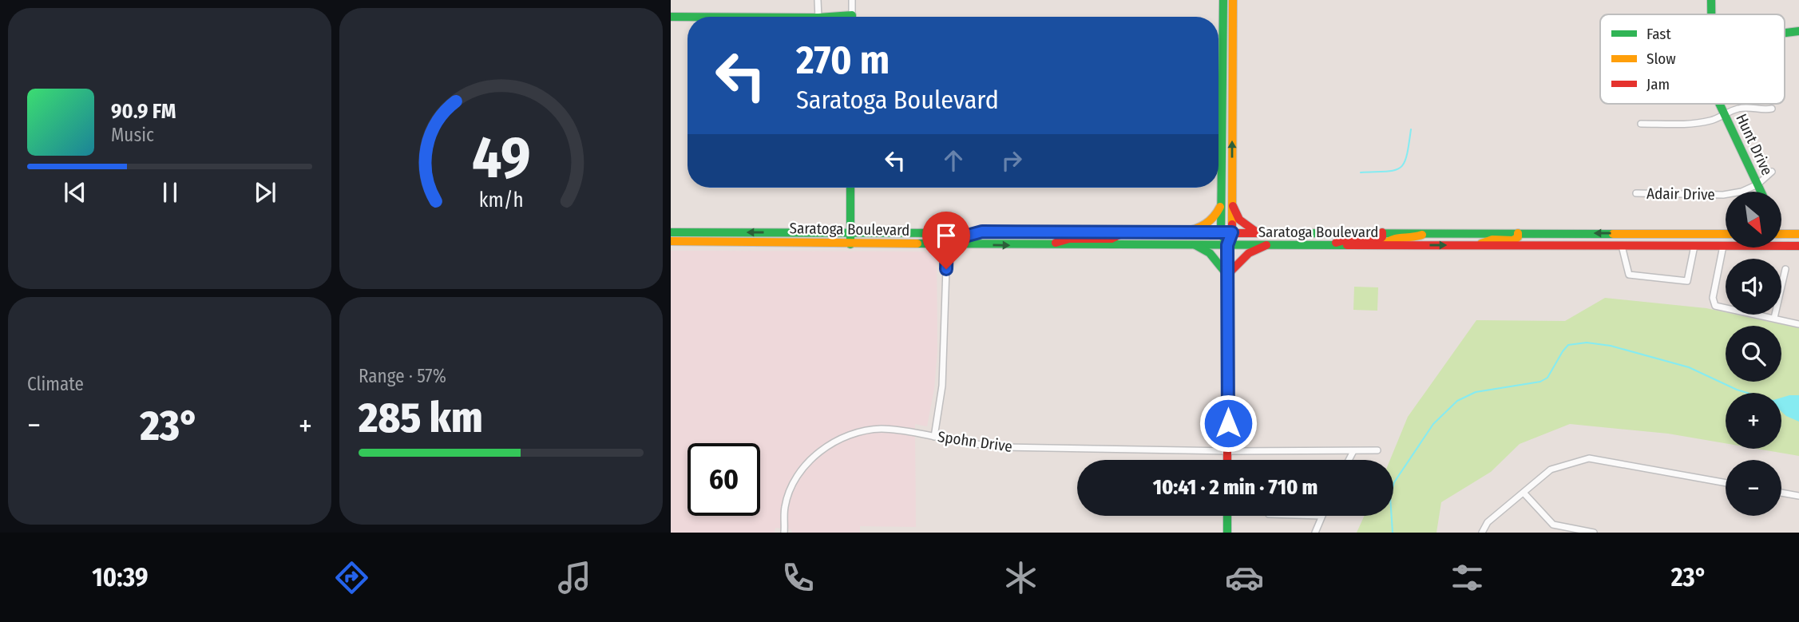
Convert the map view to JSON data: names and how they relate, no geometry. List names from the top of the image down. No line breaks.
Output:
{"streets":{"main road":["Hunt Drive","Saratoga Boulevard"],"street":["Adair Drive","Spohn Drive"]},"crossings":[["Hunt Drive","Adair Drive"]],"legend":["Fast","Slow","Jam"],"north":"bottom right","page":{"turn":["270 m","Saratoga Boulevard"],"song":["90.9 FM","Music"],"map_buttons":["+","−"],"tile":["Climate",["Range · 57%","285 km"]],"heat":["−","23°","+"],"limit":"60","trip":"10:41 · 2 min · 710 m","tabs":["10:39","23°"],"gauge":["49","km/h"]}}
